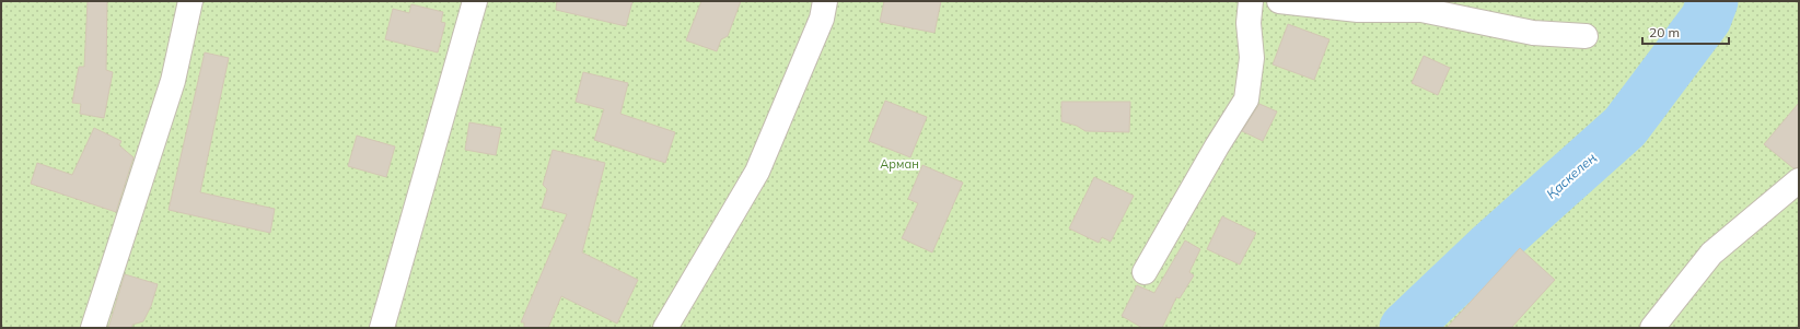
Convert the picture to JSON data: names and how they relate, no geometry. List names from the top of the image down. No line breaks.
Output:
{"water":["Қаскелең"],"parks":["Арман"],"scale_bar":"20 m"}
